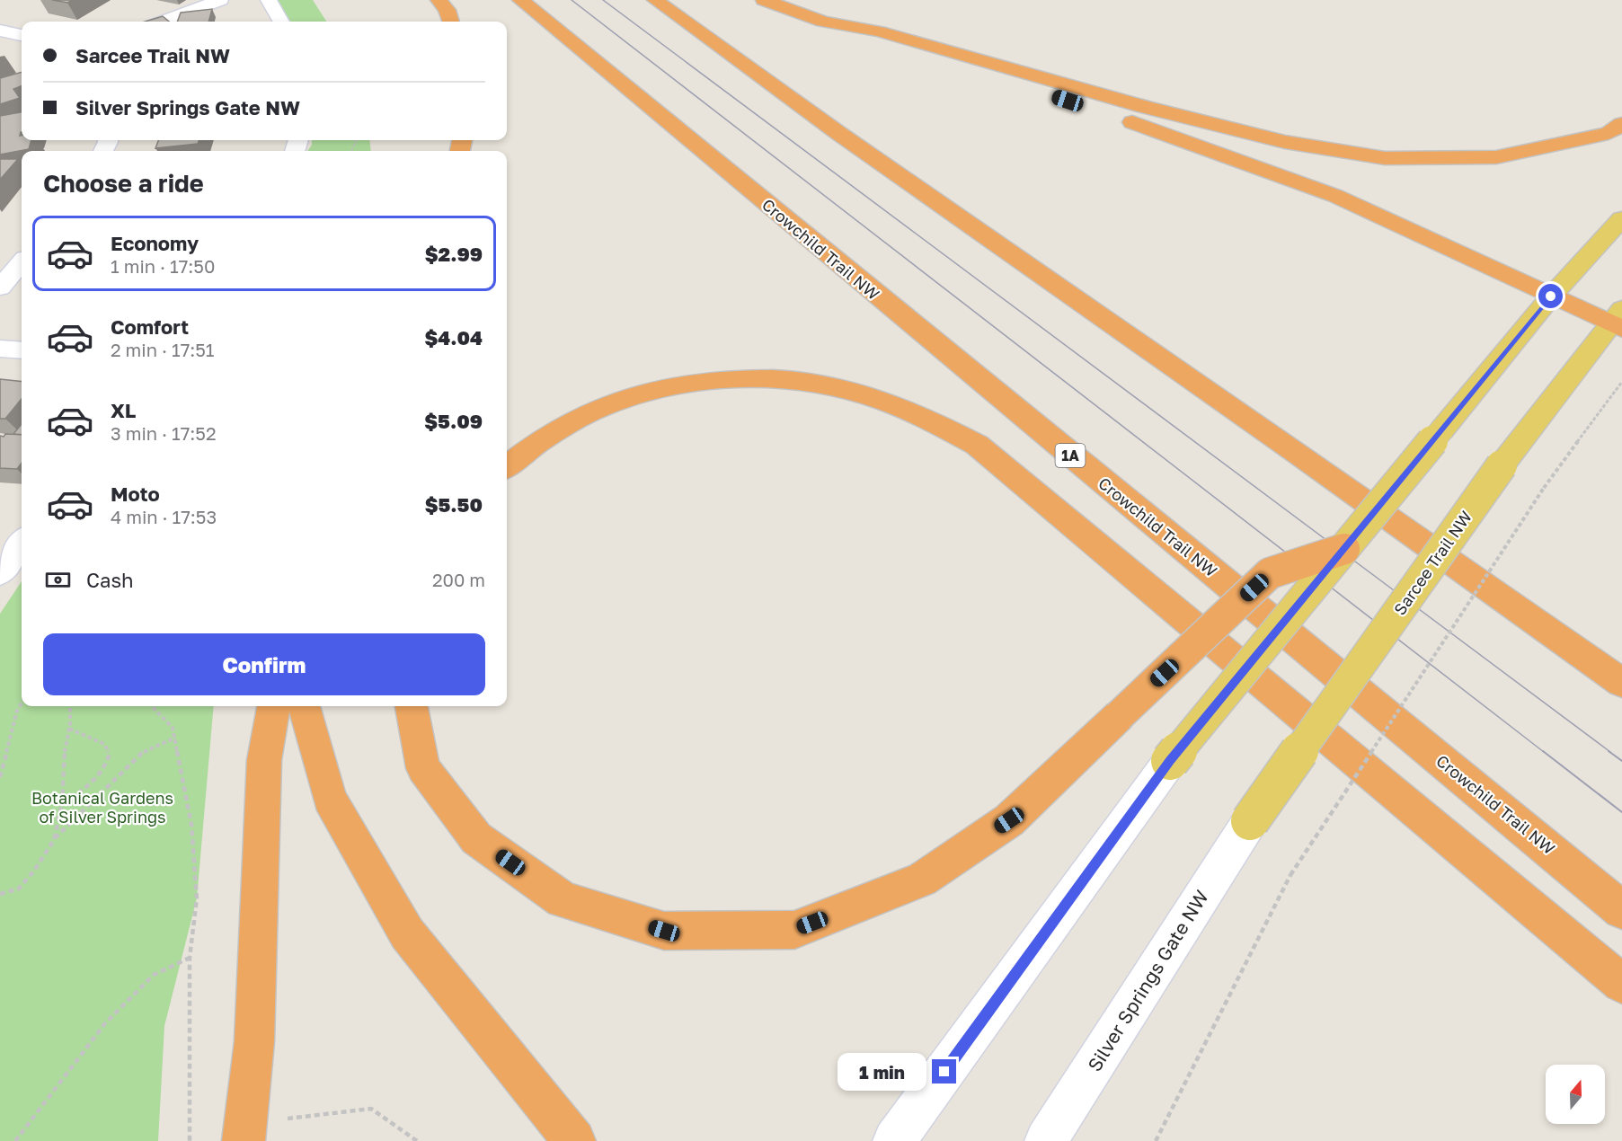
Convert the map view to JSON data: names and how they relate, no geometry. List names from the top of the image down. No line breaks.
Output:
{"streets":{"highway":["Crowchild Trail NW","1A"],"main road":["Sarcee Trail NW"],"street":["Silver Springs Gate NW"]},"crossings":[["Sarcee Trail NW","Silver Springs Gate NW"]],"parks":["Botanical Gardens of Silver Springs"],"north":"top","page":{"banner":["Sarcee Trail NW","Silver Springs Gate NW"],"heading":"Choose a ride","list":[{"name":"Economy","note":"1 min · 17:50","value":"$2.99"},{"name":"Comfort","note":"2 min · 17:51","value":"$4.04"},{"name":"XL","note":"3 min · 17:52","value":"$5.09"},{"name":"Moto","note":"4 min · 17:53","value":"$5.50"}],"pay":["Cash","200 m"],"buttons":"Confirm","bubble":"1 min"}}
